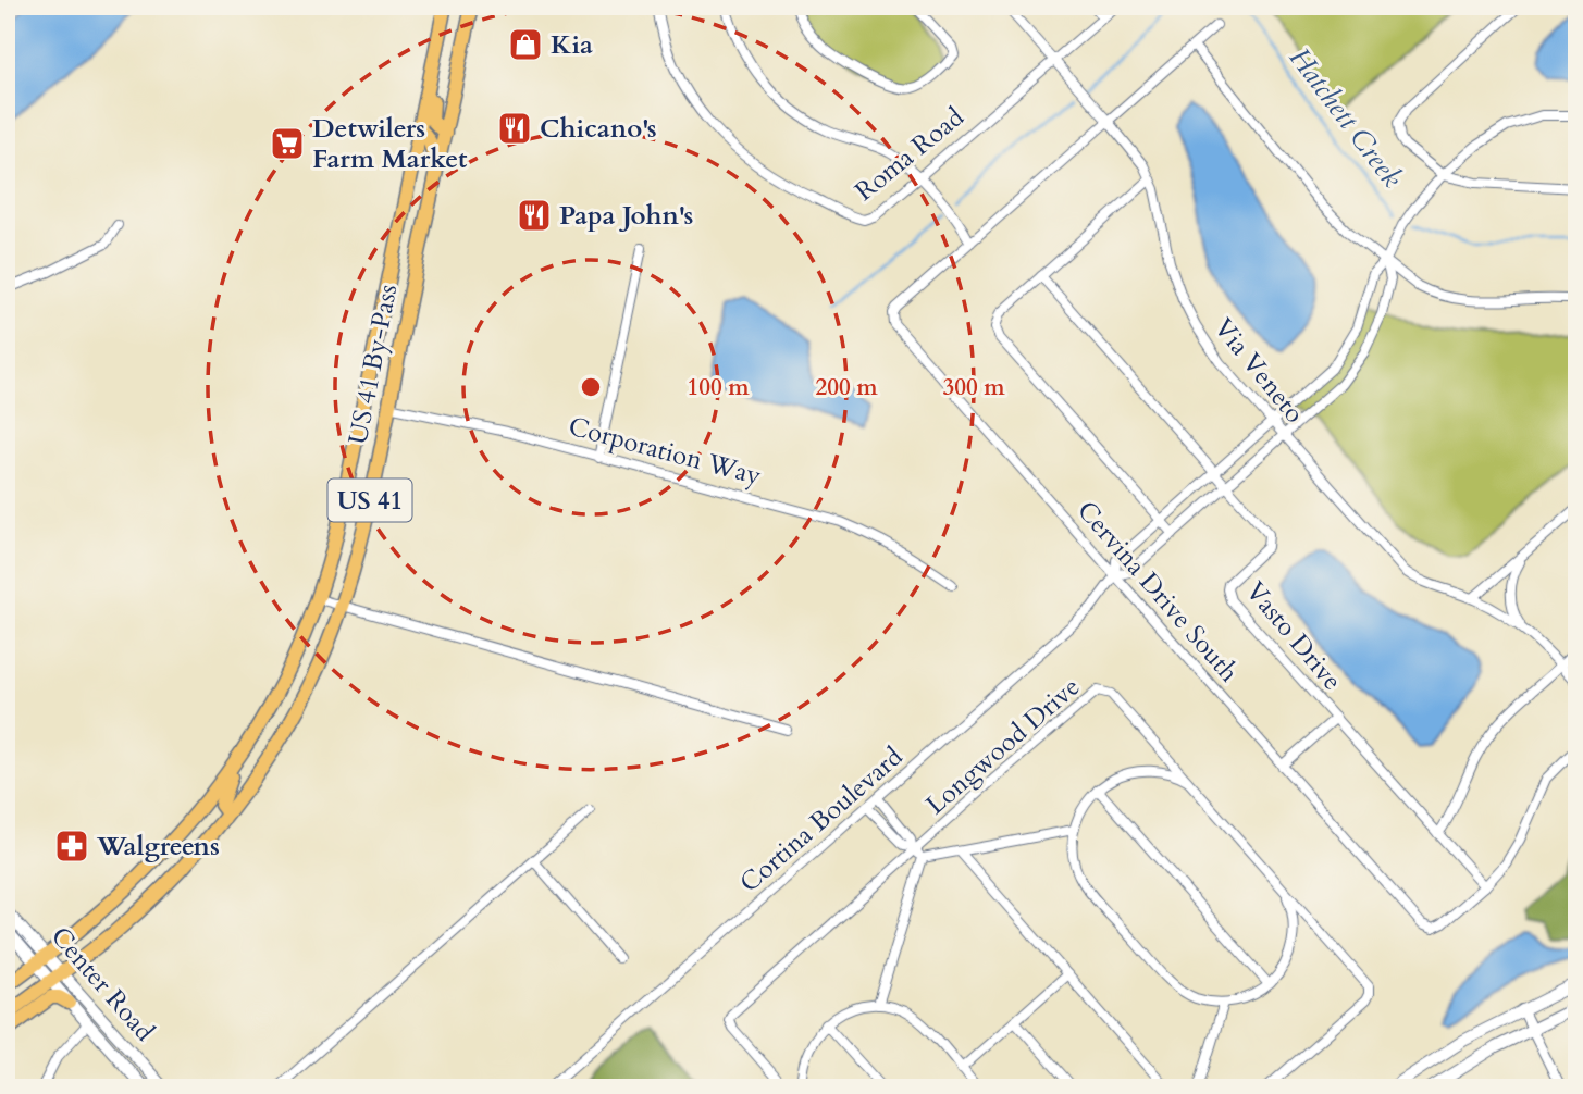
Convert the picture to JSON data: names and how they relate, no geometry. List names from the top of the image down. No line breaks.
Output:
{"streets":{"main road":["US 41 By-Pass","US 41"],"street":["Roma Road","Via Veneto","Corporation Way","Cervina Drive South","Vasto Drive","Longwood Drive","Cortina Boulevard","Center Road"]},"crossings":[["Roma Road","Via Veneto"],["US 41 By-Pass","Corporation Way"],["US 41 By-Pass","Center Road"],["Via Veneto","Cervina Drive South"],["Via Veneto","Cortina Boulevard"],["Cervina Drive South","Vasto Drive"],["Cervina Drive South","Cortina Boulevard"],["Vasto Drive","Cortina Boulevard"]],"water":["Hatchett Creek"],"places":{"shop":["Kia"],"restaurant":["Chicano's","Papa John's"],"supermarket":["Detwilers Farm Market"],"pharmacy":["Walgreens"]},"rings":["100 m","200 m","300 m"]}
